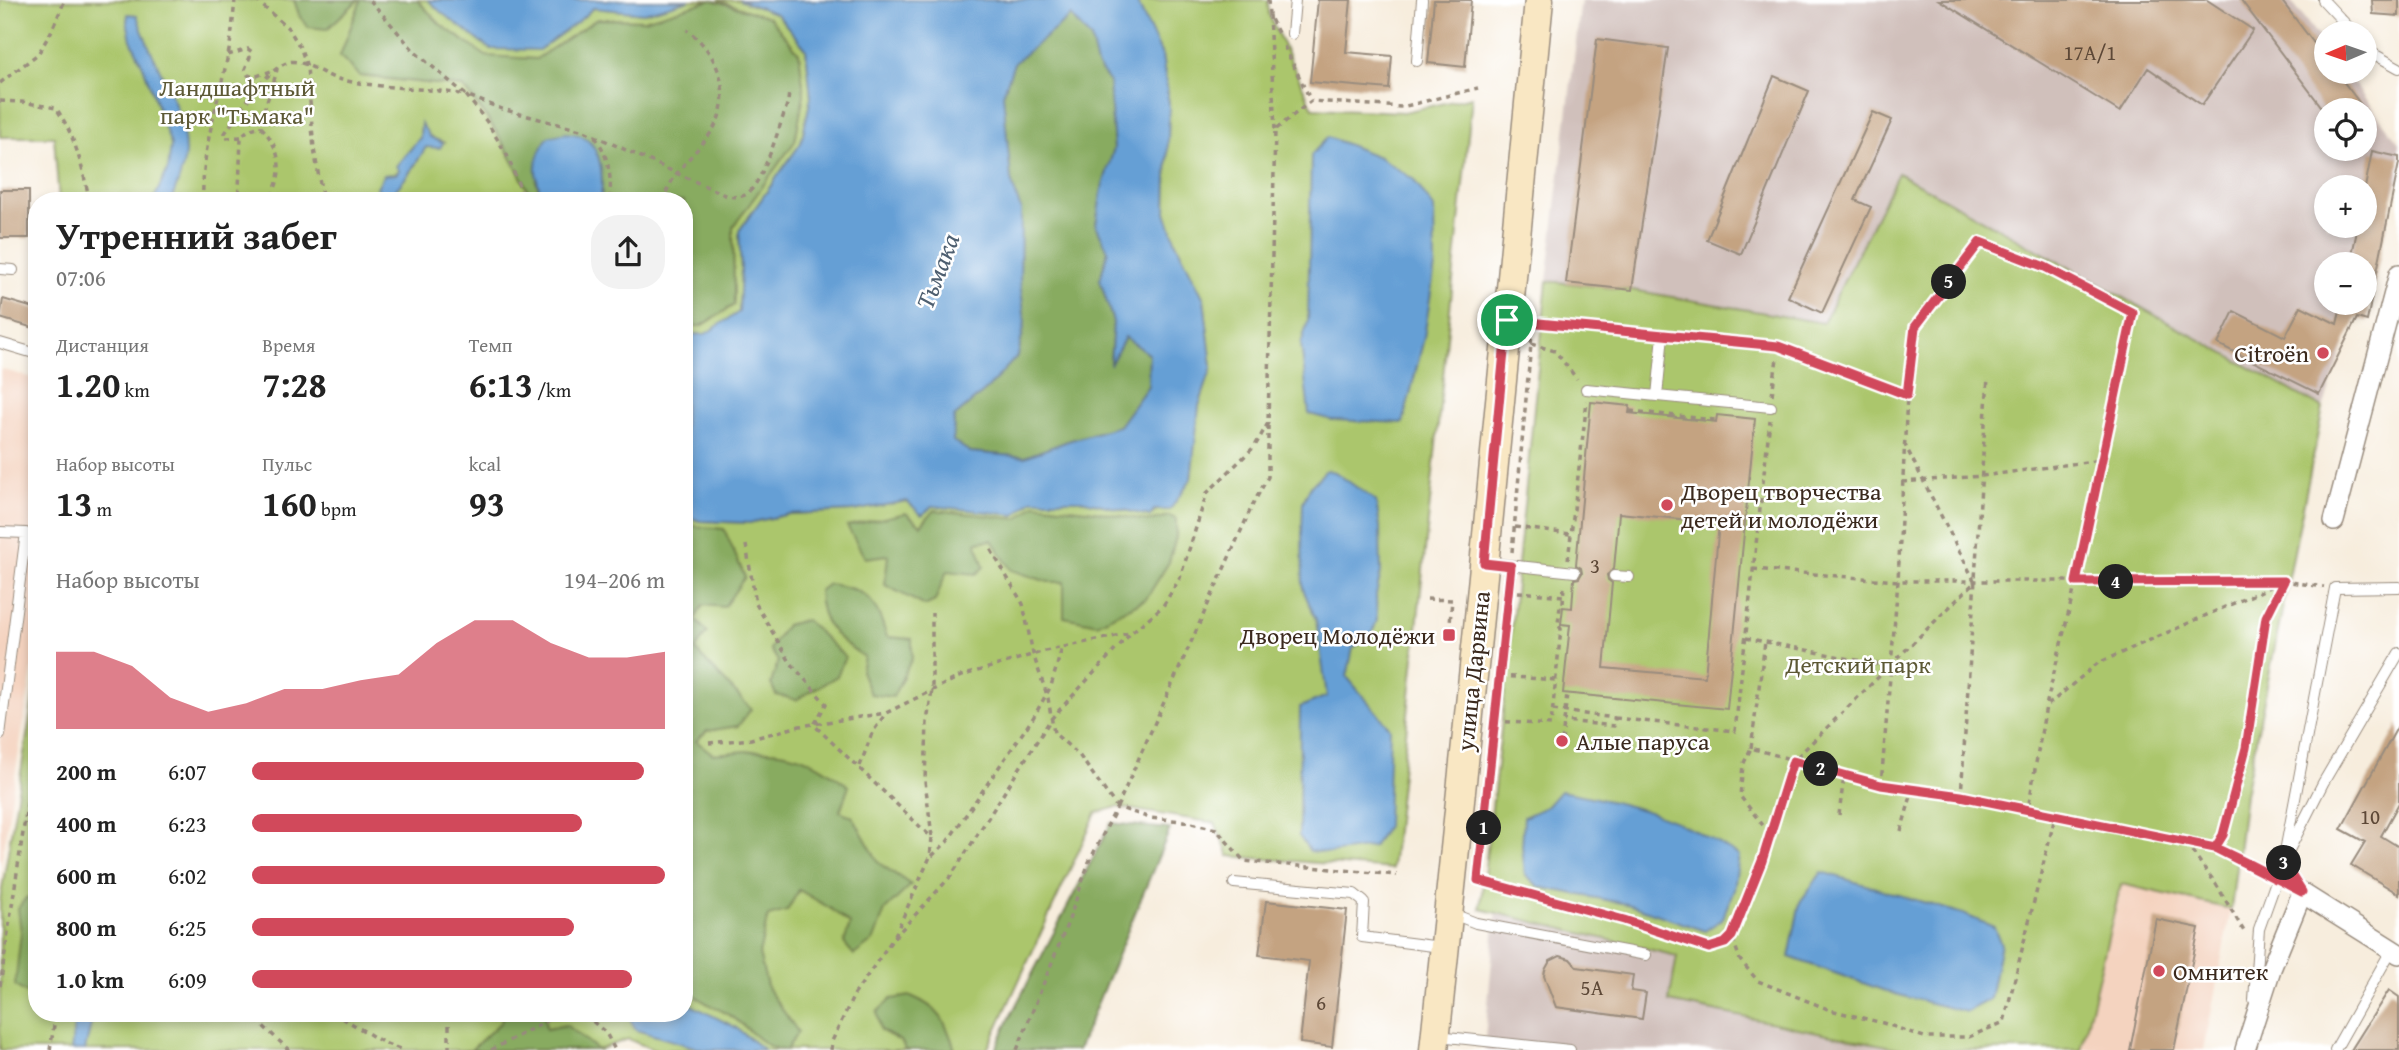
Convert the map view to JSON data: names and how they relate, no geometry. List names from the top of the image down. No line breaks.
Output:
{"streets":{"main road":["улица Дарвина"]},"water":["Тьмака"],"parks":["Ландшафтный парк \"Тьмака\"","Детский парк"],"places":{"other":["Citroën","Дворец творчества детей и молодёжи","Алые паруса","Омнитек"],"transit":["Дворец Молодёжи"]},"house_numbers":["17А/1","3","10","5А","6"],"north":"left","page":{"map_buttons":["+","−"],"heading":["Утренний забег","07:06"],"pins":["5","4","2","1","3"],"stats":[["Дистанция","1.20 km"],["Время","7:28"],["Темп","6:13 /km"],["Набор высоты","13 m"],["Пульс","160 bpm"],["kcal","93"]],"chart":["Набор высоты","194–206 m"],"list":[{"name":"200 m","note":"6:07"},{"name":"400 m","note":"6:23"},{"name":"600 m","note":"6:02"},{"name":"800 m","note":"6:25"},{"name":"1.0 km","note":"6:09"}]}}
